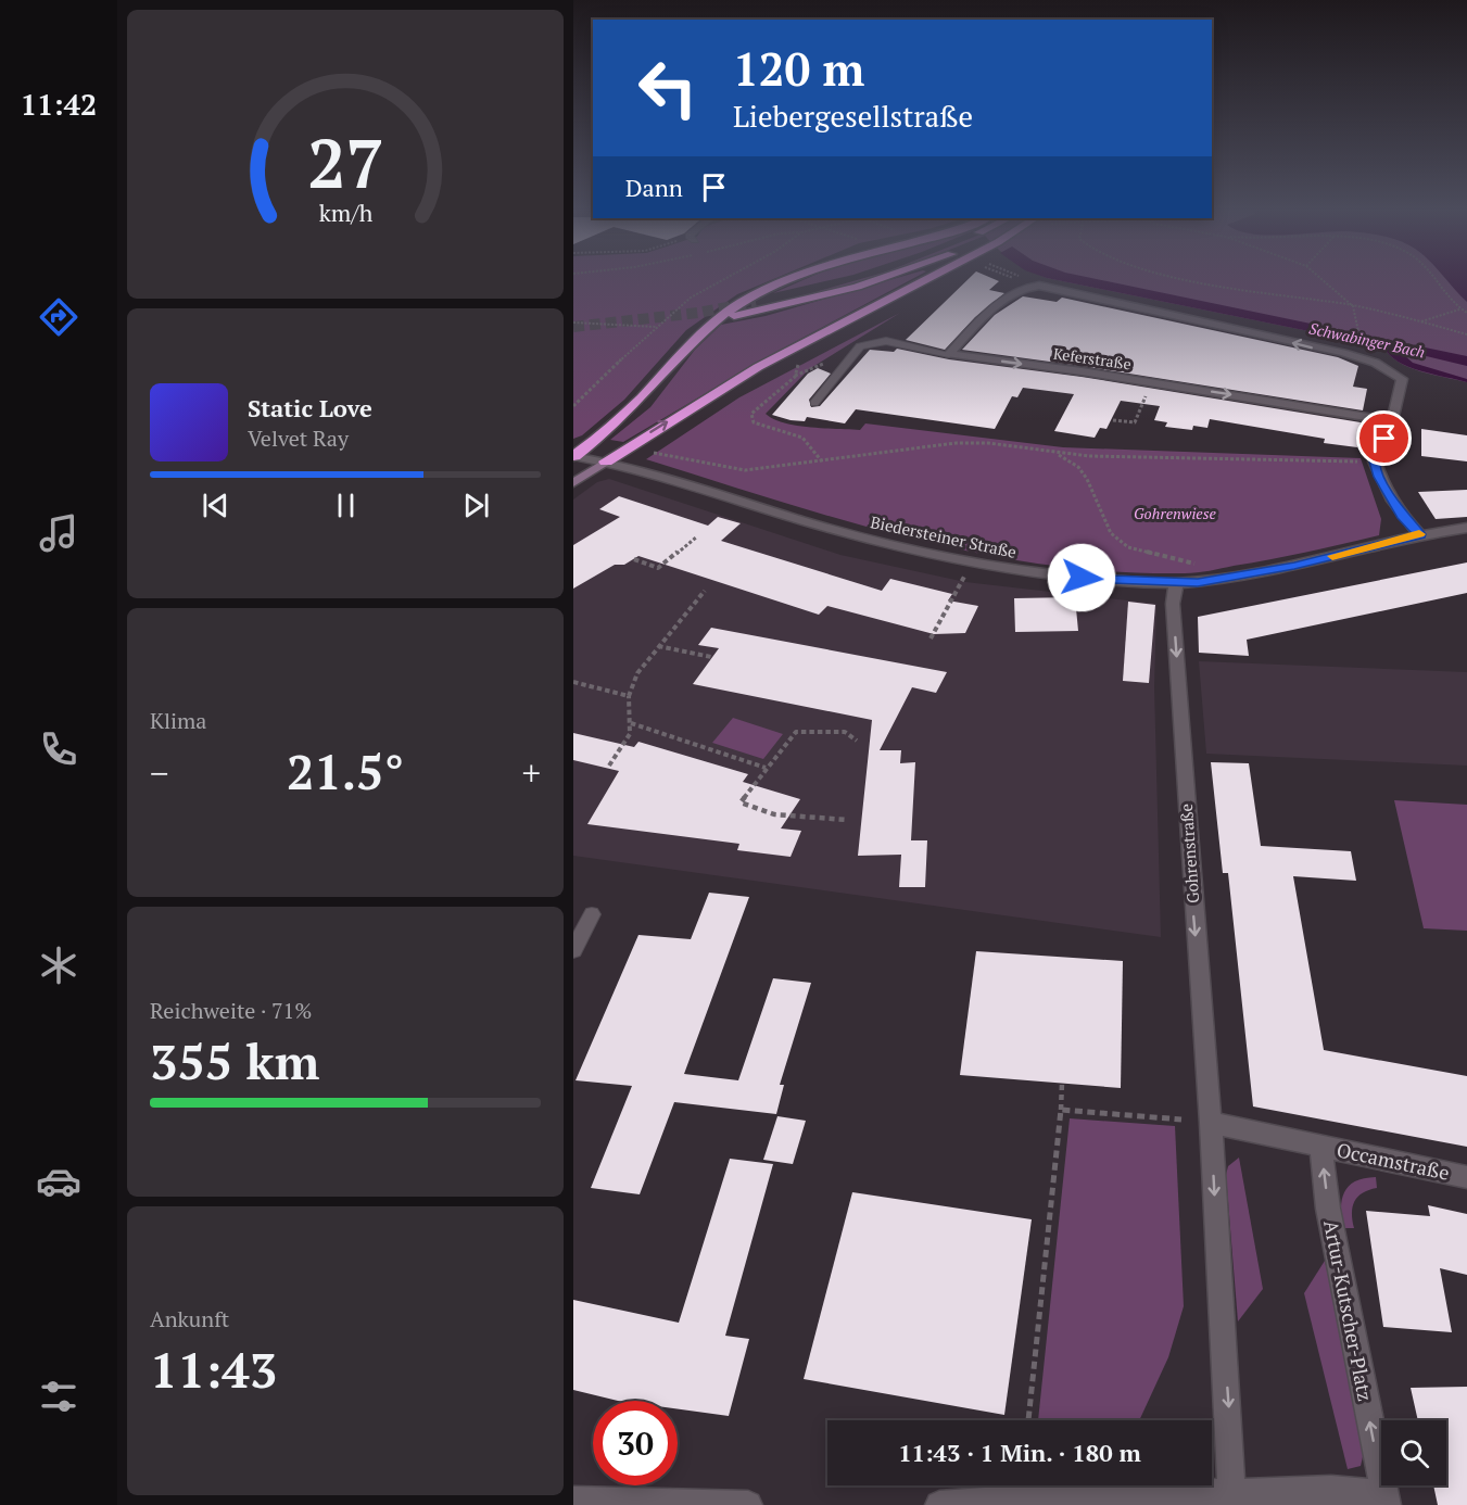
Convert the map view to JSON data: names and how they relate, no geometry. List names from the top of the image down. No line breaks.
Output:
{"streets":{"street":["Keferstraße","Biedersteiner Straße","Gohrenstraße","Occamstraße","Artur-Kutscher-Platz"]},"crossings":[["Biedersteiner Straße","Gohrenstraße"],["Occamstraße","Artur-Kutscher-Platz"]],"one_way":["Keferstraße","Gohrenstraße"],"water":["Schwabinger Bach"],"parks":["Gohrenwiese"],"page":{"tabs":"11:42","turn":["120 m","Liebergesellstraße"],"then":"Dann","song":["Static Love","Velvet Ray"],"tile":["Klima",["Reichweite · 71%","355 km"],["Ankunft","11:43"]],"heat":["−","21.5°","+"],"limit":"30","trip":"11:43 · 1 Min. · 180 m","gauge":["27","km/h"]}}
